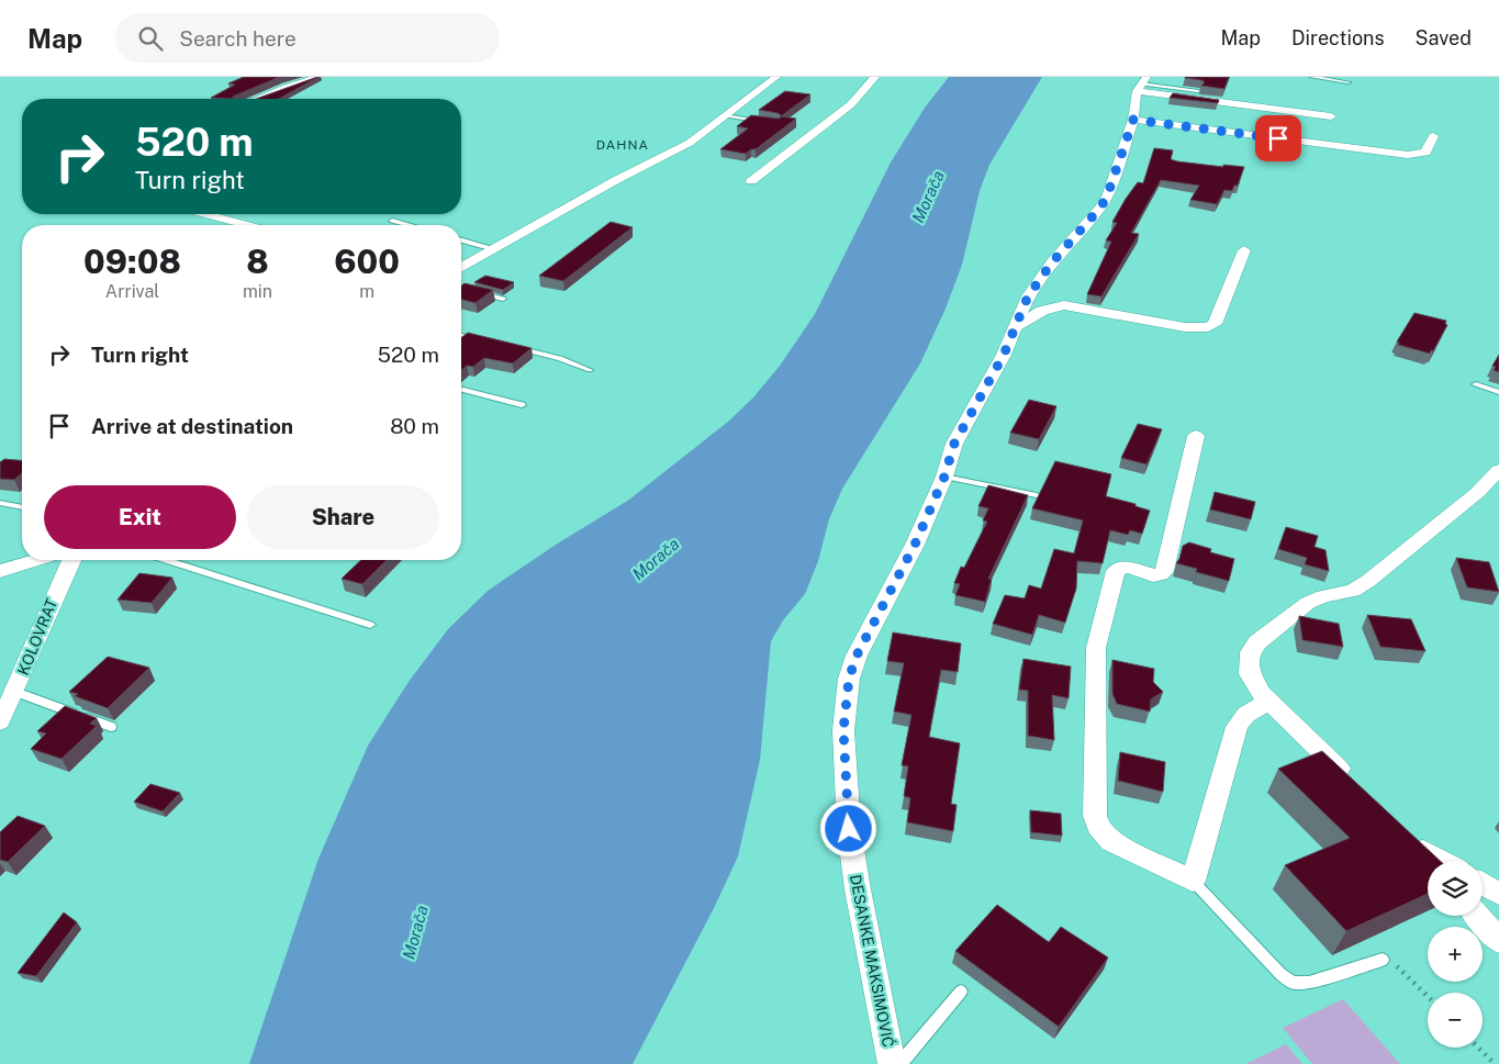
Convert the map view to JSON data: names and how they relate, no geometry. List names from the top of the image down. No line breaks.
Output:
{"streets":{"street":["KOLOVRAT","DESANKE MAKSIMOVIĆ"]},"districts":["DAHNA"],"water":["Morača"],"page":{"header":"Map","search":"Search here","nav":["Map","Directions","Saved"],"turn":["520 m","Turn right"],"eta":["09:08","Arrival","8","min","600","m"],"list":[{"name":"Turn right","value":"520 m"},{"name":"Arrive at destination","value":"80 m"}],"buttons":["Exit","Share"],"map_buttons":["+","−"]}}
